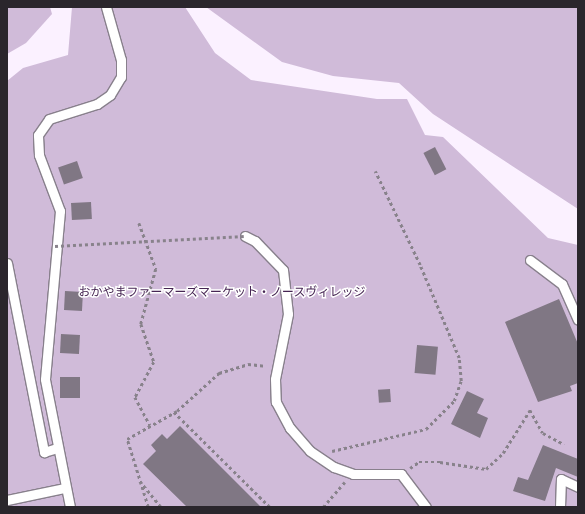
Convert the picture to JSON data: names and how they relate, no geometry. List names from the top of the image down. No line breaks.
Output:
{"parks":["おかやまファーマーズマーケット・ノースヴィレッジ"]}
